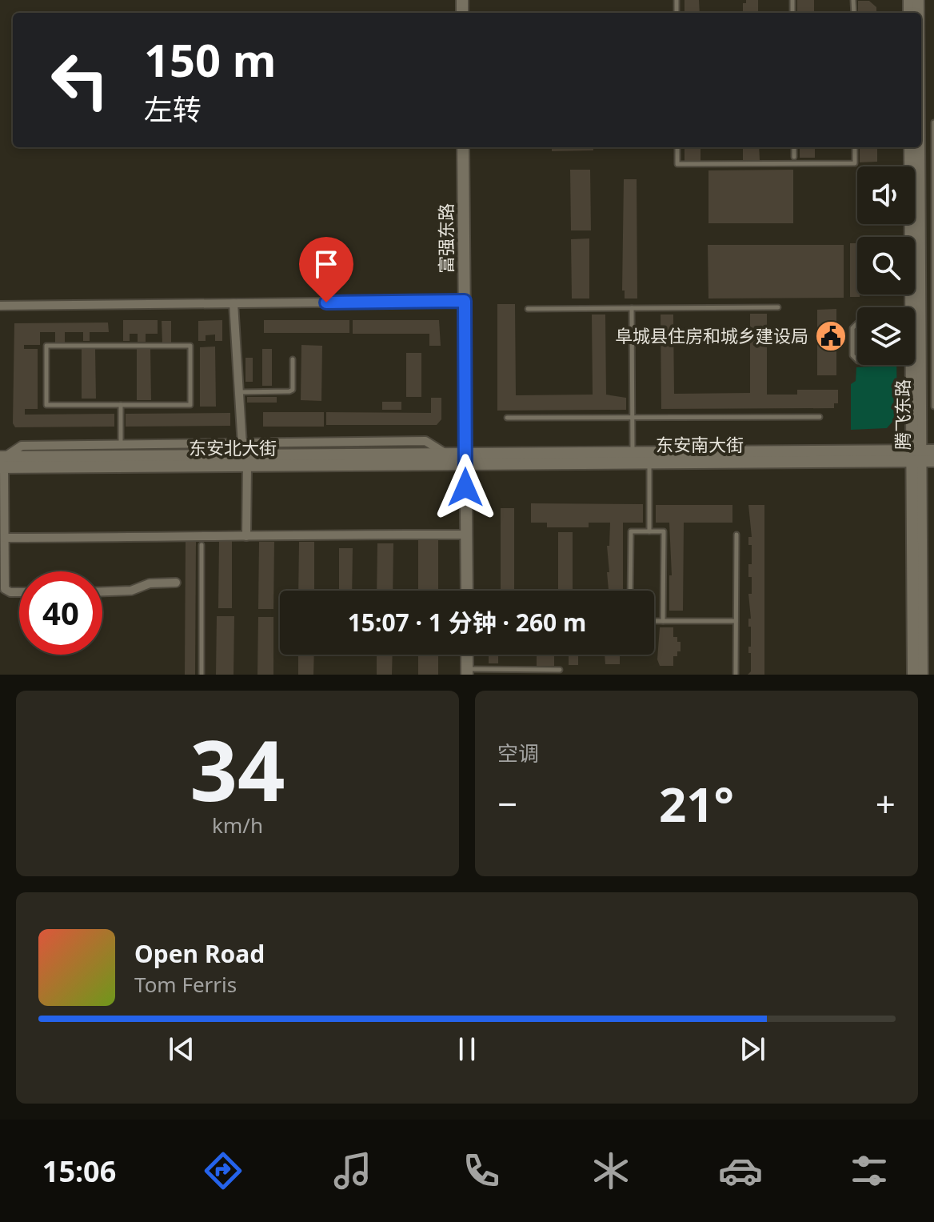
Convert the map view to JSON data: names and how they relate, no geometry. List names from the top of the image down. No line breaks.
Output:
{"streets":{"street":["富强东路","腾飞东路","东安南大街","东安北大街"]},"crossings":[["富强东路","东安南大街"],["富强东路","东安北大街"],["腾飞东路","东安南大街"],["东安南大街","东安北大街"]],"places":{"public building":["阜城县住房和城乡建设局"]},"page":{"turn":["150 m","左转"],"limit":"40","trip":"15:07 · 1 分钟 · 260 m","tile":[["34","km/h"],"空调"],"heat":["−","21°","+"],"song":["Open Road","Tom Ferris"],"tabs":"15:06"}}
